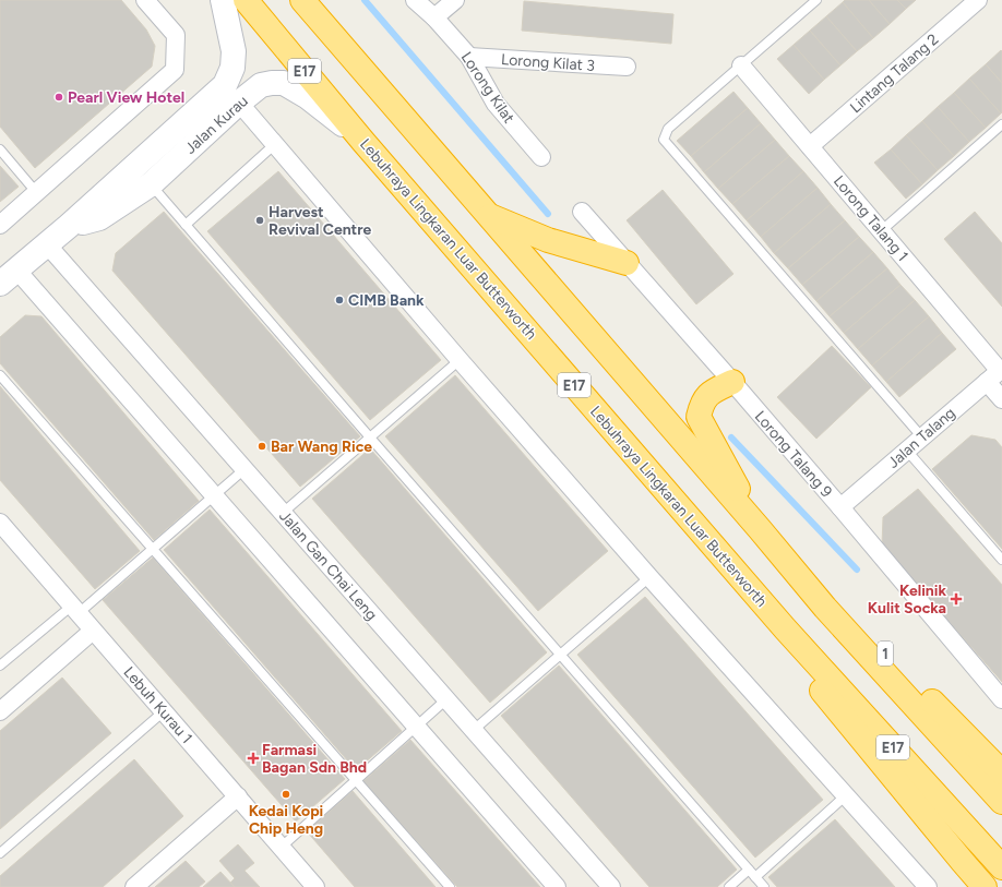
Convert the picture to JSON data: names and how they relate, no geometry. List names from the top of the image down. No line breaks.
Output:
{"streets":{"highway":["E17","Lebuhraya Lingkaran Luar Butterworth","1"],"street":["Lorong Kilat 3","Lintang Talang 2","Lorong Kilat","Jalan Kurau","Lorong Talang 1","Jalan Talang","Lorong Talang 9","Jalan Gan Chai Leng","Lebuh Kurau 1"]},"crossings":[["Lorong Kilat 3","Lorong Kilat"],["Lintang Talang 2","Lorong Talang 1"],["Jalan Kurau","Lebuhraya Lingkaran Luar Butterworth"],["Jalan Kurau","Jalan Gan Chai Leng"],["Lorong Talang 1","Jalan Talang"],["Jalan Talang","Lorong Talang 9"]],"places":{"other":["Pearl View Hotel","Harvest Revival Centre","CIMB Bank","Bar Wang Rice","Kedai Kopi Chip Heng"],"health":["Kelinik Kulit Socka","Farmasi Bagan Sdn Bhd"]}}
